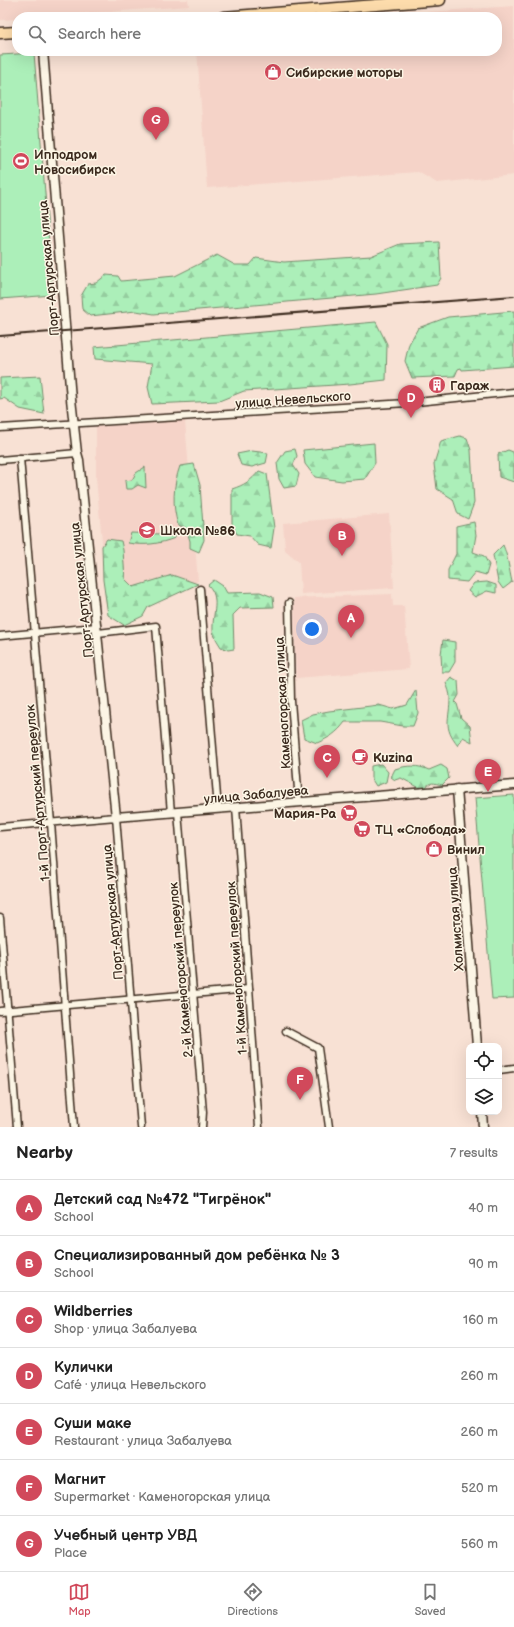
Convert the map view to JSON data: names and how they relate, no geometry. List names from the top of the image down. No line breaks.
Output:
{"streets":{"street":["Порт-Артурская улица","улица Невельского","Каменогорская улица","1-й Порт-Артурский переулок","улица Забалуева","Холмистая улица","1-й Каменогорский переулок","2-й Каменогорский переулок"]},"crossings":[["Порт-Артурская улица","улица Невельского"],["Порт-Артурская улица","улица Забалуева"],["Порт-Артурская улица","2-й Каменогорский переулок"],["Каменогорская улица","улица Забалуева"],["1-й Порт-Артурский переулок","улица Забалуева"],["улица Забалуева","Холмистая улица"],["улица Забалуева","1-й Каменогорский переулок"],["улица Забалуева","2-й Каменогорский переулок"]],"places":{"shop":["Сибирские моторы","Винил"],"sports":["Ипподром Новосибирск"],"building":["Гараж"],"school or university":["Школа №86"],"cafe":["Kuzina"],"supermarket":["Мария-Ра","ТЦ «Слобода»"]},"page":{"search":"Search here","pins":["G","D","B","A","C","E","F"],"heading":["Nearby","7 results"],"list":[{"mark":"A","name":"Детский сад №472 \"Тигрёнок\"","note":"School","value":"40 m"},{"mark":"B","name":"Специализированный дом ребёнка № 3","note":"School","value":"90 m"},{"mark":"C","name":"Wildberries","note":"Shop · улица Забалуева","value":"160 m"},{"mark":"D","name":"Кулички","note":"Café · улица Невельского","value":"260 m"},{"mark":"E","name":"Суши маке","note":"Restaurant · улица Забалуева","value":"260 m"},{"mark":"F","name":"Магнит","note":"Supermarket · Каменогорская улица","value":"520 m"},{"mark":"G","name":"Учебный центр УВД","note":"Place","value":"560 m"}],"nav":["Map","Directions","Saved"]}}
